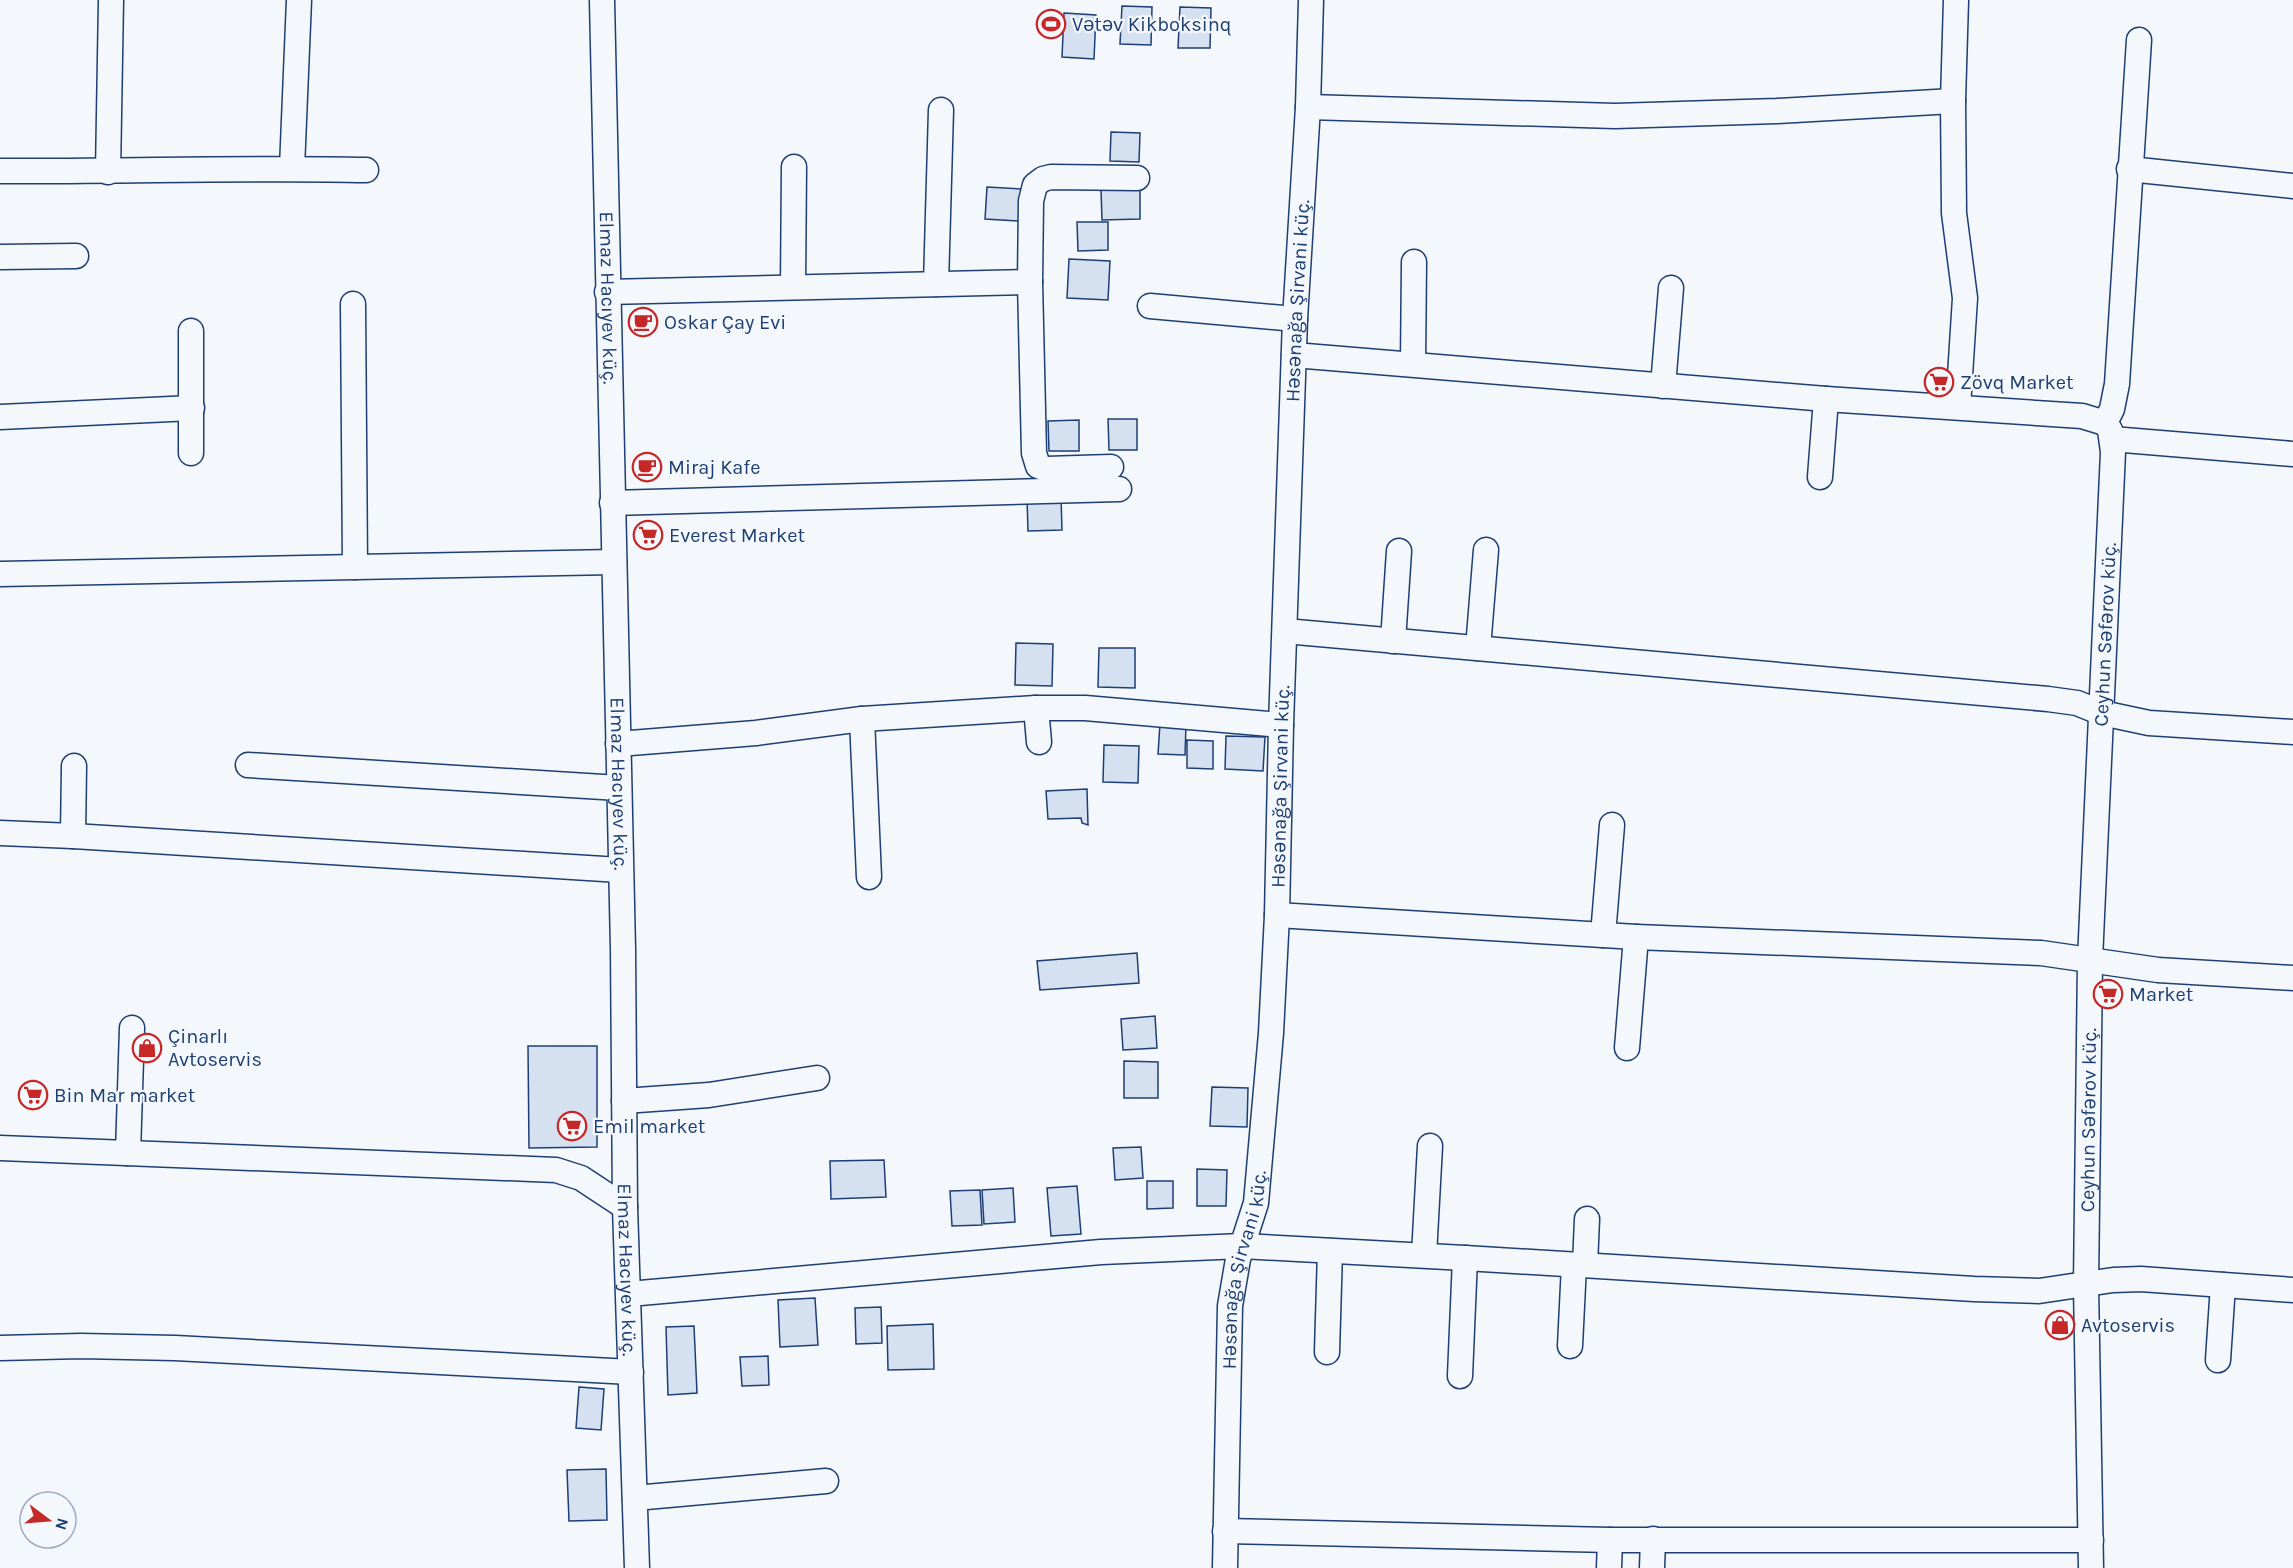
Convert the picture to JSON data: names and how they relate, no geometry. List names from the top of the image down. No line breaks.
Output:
{"streets":{"street":["Elmaz Hacıyev küç.","Həsənağa Şirvani küç.","Ceyhun Səfərov küç."]},"places":{"sports":["Vətəv Kikboksinq"],"cafe":["Oskar Çay Evi","Miraj Kafe"],"supermarket":["Zövq Market","Everest Market","Market","Bin Mar market","Emil market"],"shop":["Çinarlı Avtoservis","Avtoservis"]},"north":"right"}
